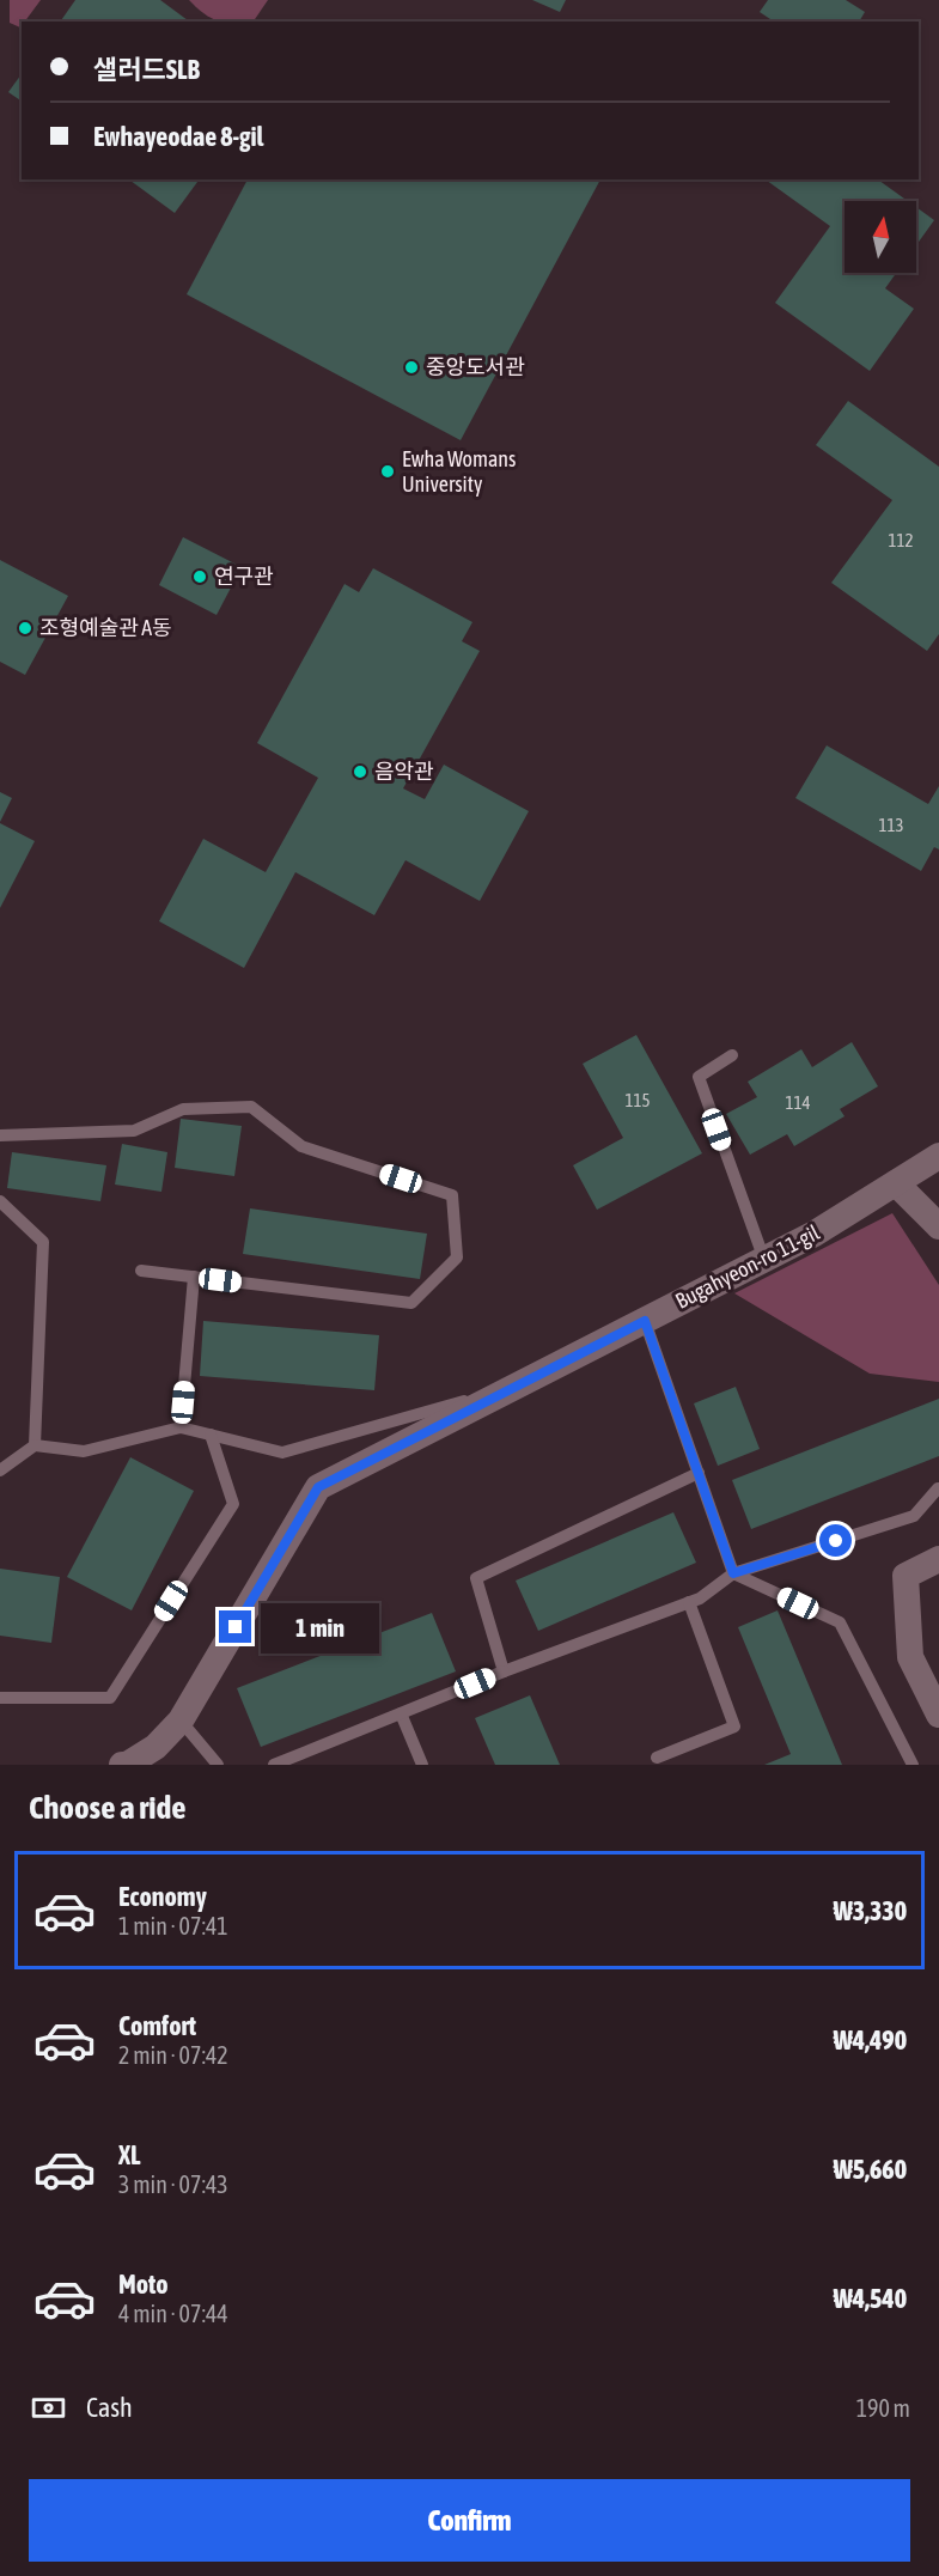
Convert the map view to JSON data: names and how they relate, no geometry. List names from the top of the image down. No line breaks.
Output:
{"streets":{"street":["Bugahyeon-ro 11-gil"]},"places":["중앙도서관","Ewha Womans University","연구관","조형예술관 A동","음악관"],"house_numbers":["112","113","115","114"],"north":"top","page":{"banner":["샐러드SLB","Ewhayeodae 8-gil"],"bubble":"1 min","heading":"Choose a ride","list":[{"name":"Economy","note":"1 min · 07:41","value":"₩3,330"},{"name":"Comfort","note":"2 min · 07:42","value":"₩4,490"},{"name":"XL","note":"3 min · 07:43","value":"₩5,660"},{"name":"Moto","note":"4 min · 07:44","value":"₩4,540"}],"pay":["Cash","190 m"],"buttons":"Confirm"}}
